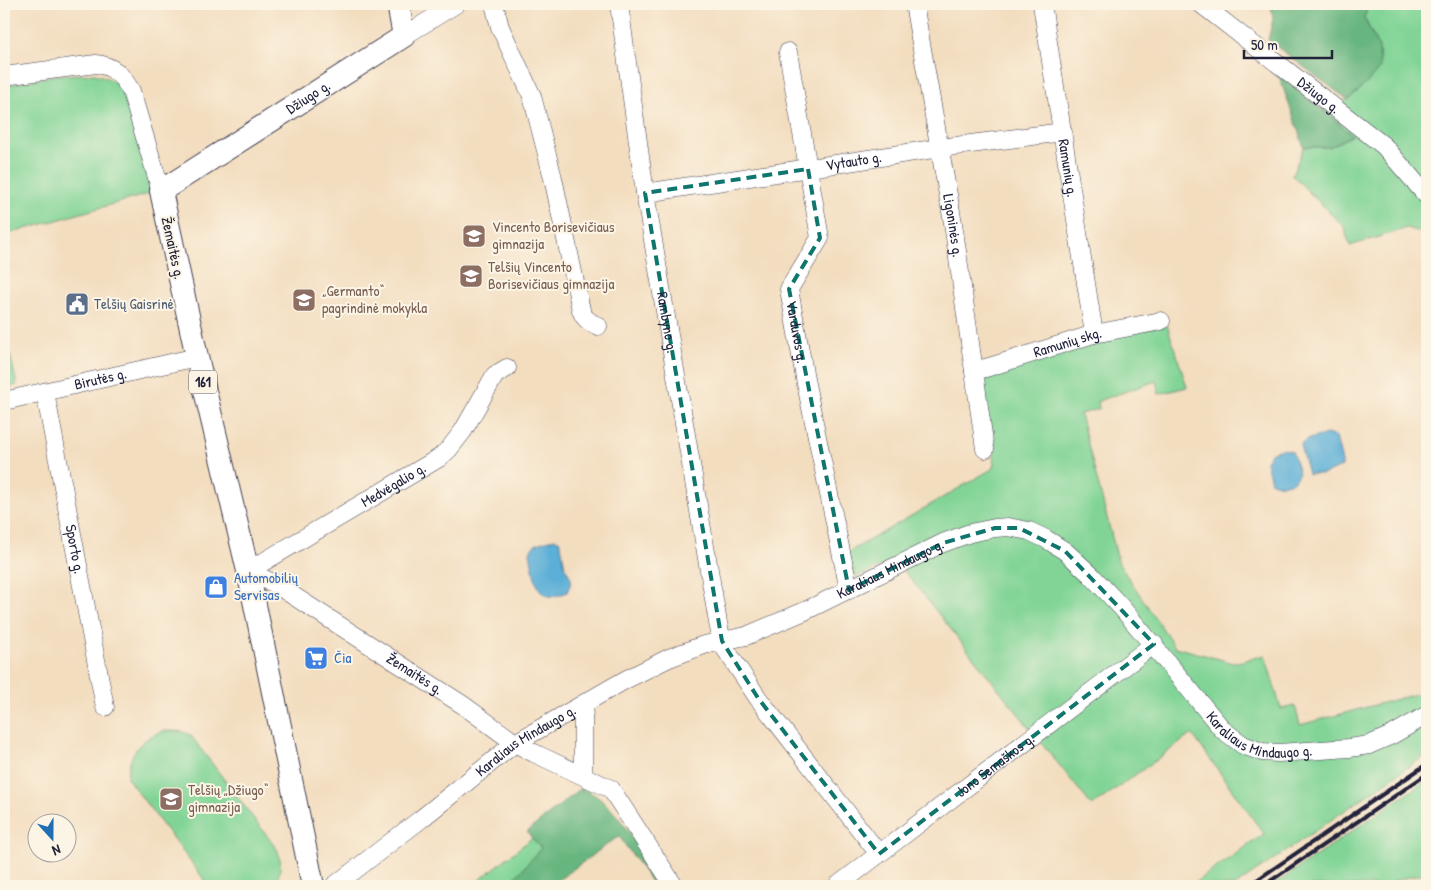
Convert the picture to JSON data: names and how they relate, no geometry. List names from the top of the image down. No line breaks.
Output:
{"streets":{"main road":["Džiugo g.","Žemaitės g.","161"],"street":["Vytauto g.","Ramunių g.","Ligoninės g.","Rambyno g.","Varduvos g.","Ramunių skg.","Birutės g.","Medvėgalio g.","Sporto g.","Karaliaus Mindaugo g.","Jono Semaškos g."]},"crossings":[["Džiugo g.","Žemaitės g."],["Vytauto g.","Ramunių g."],["Vytauto g.","Ligoninės g."],["Vytauto g.","Rambyno g."],["Vytauto g.","Varduvos g."],["Ramunių g.","Ramunių skg."],["Ligoninės g.","Ramunių skg."],["Žemaitės g.","Birutės g."],["Žemaitės g.","Medvėgalio g."],["Žemaitės g.","Karaliaus Mindaugo g."],["Rambyno g.","Karaliaus Mindaugo g."],["Rambyno g.","Jono Semaškos g."],["Varduvos g.","Karaliaus Mindaugo g."],["Birutės g.","Sporto g."],["Karaliaus Mindaugo g.","Jono Semaškos g."]],"places":{"school or university":["Vincento Borisevičiaus gimnazija","Telšių Vincento Borisevičiaus gimnazija","„Germanto“ pagrindinė mokykla","Telšių „Džiugo“ gimnazija"],"public building":["Telšių Gaisrinė"],"shop":["Automobilių Servisas"],"supermarket":["Čia"]},"scale_bar":"50 m","north":"bottom"}
